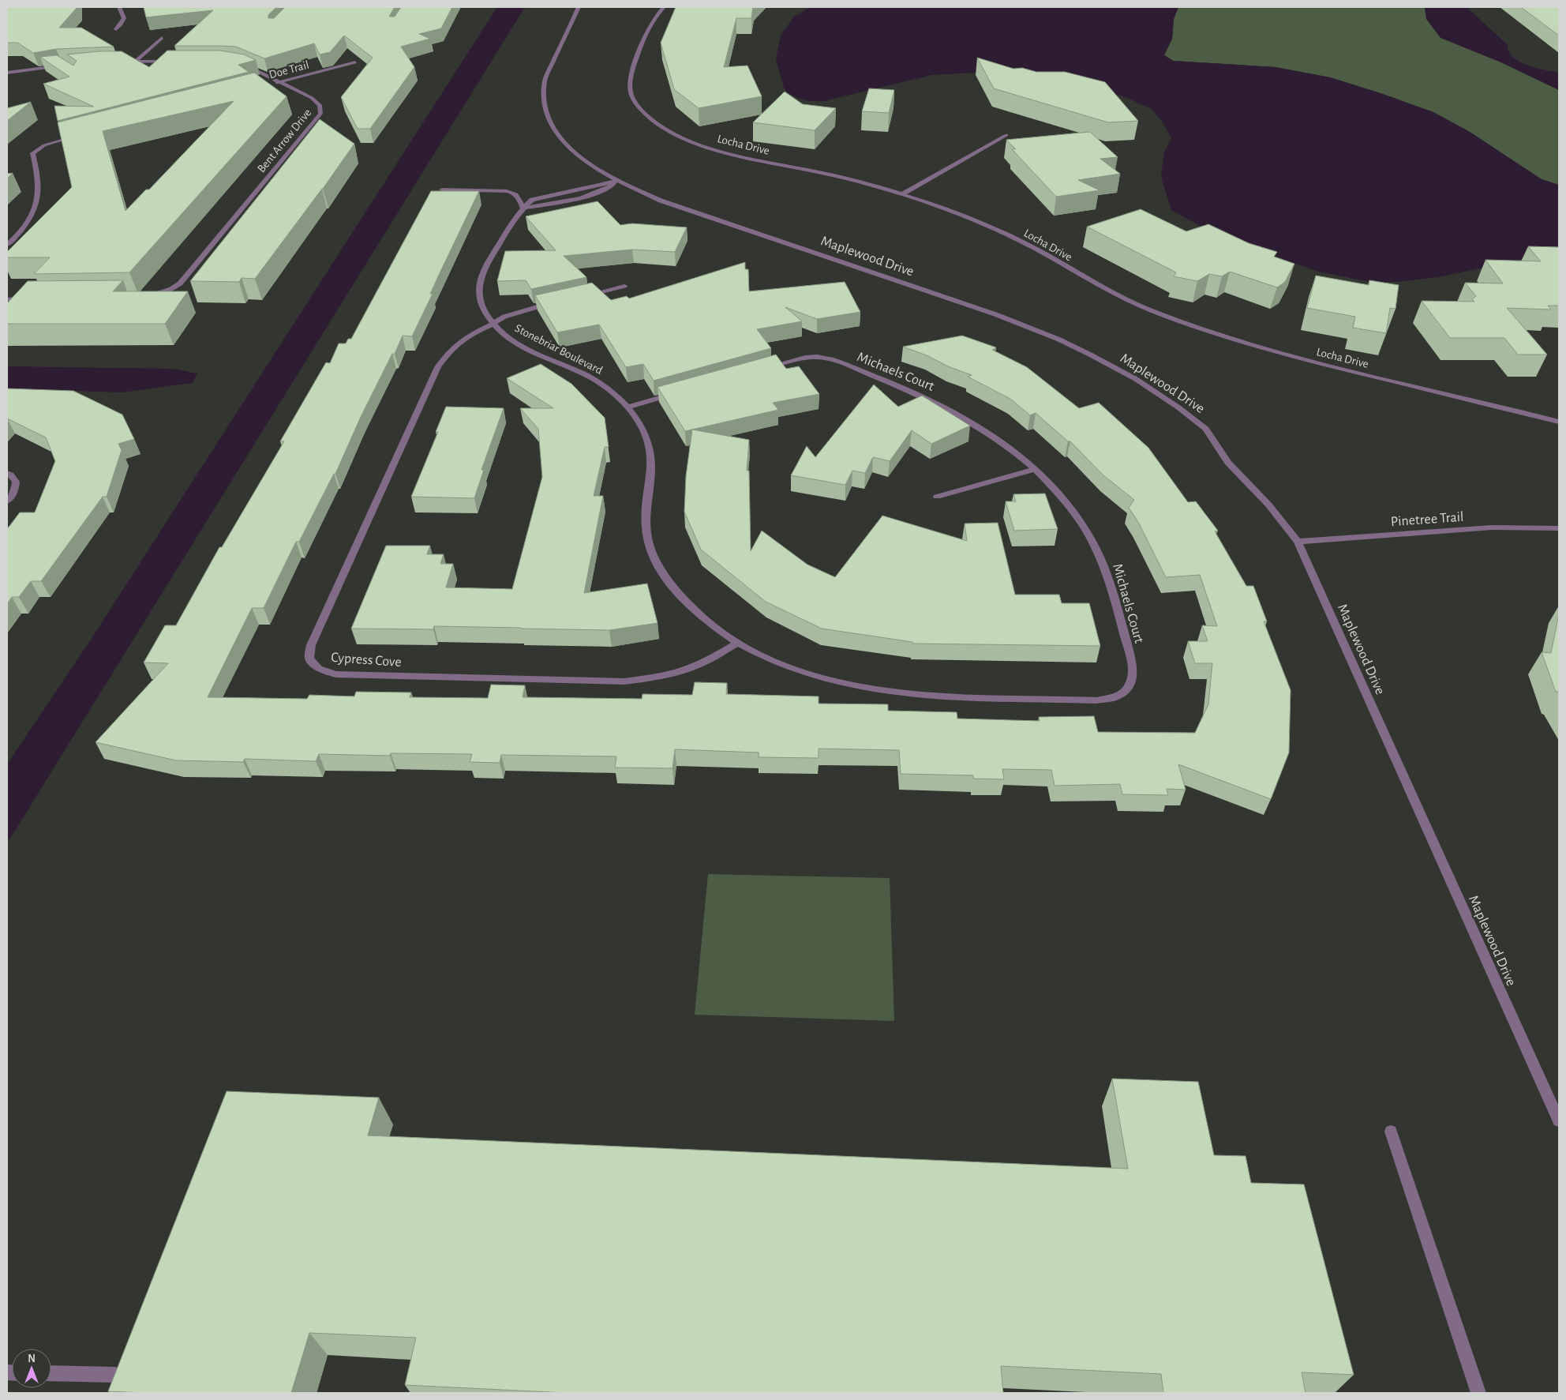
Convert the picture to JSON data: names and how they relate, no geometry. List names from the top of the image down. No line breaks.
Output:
{"streets":{"street":["Doe Trail","Bent Arrow Drive","Locha Drive","Maplewood Drive","Stonebriar Boulevard","Michaels Court","Pinetree Trail","Cypress Cove"]},"crossings":[["Doe Trail","Bent Arrow Drive"],["Maplewood Drive","Stonebriar Boulevard"],["Maplewood Drive","Pinetree Trail"],["Stonebriar Boulevard","Michaels Court"],["Stonebriar Boulevard","Cypress Cove"],["Michaels Court","Cypress Cove"]],"north":"top"}
